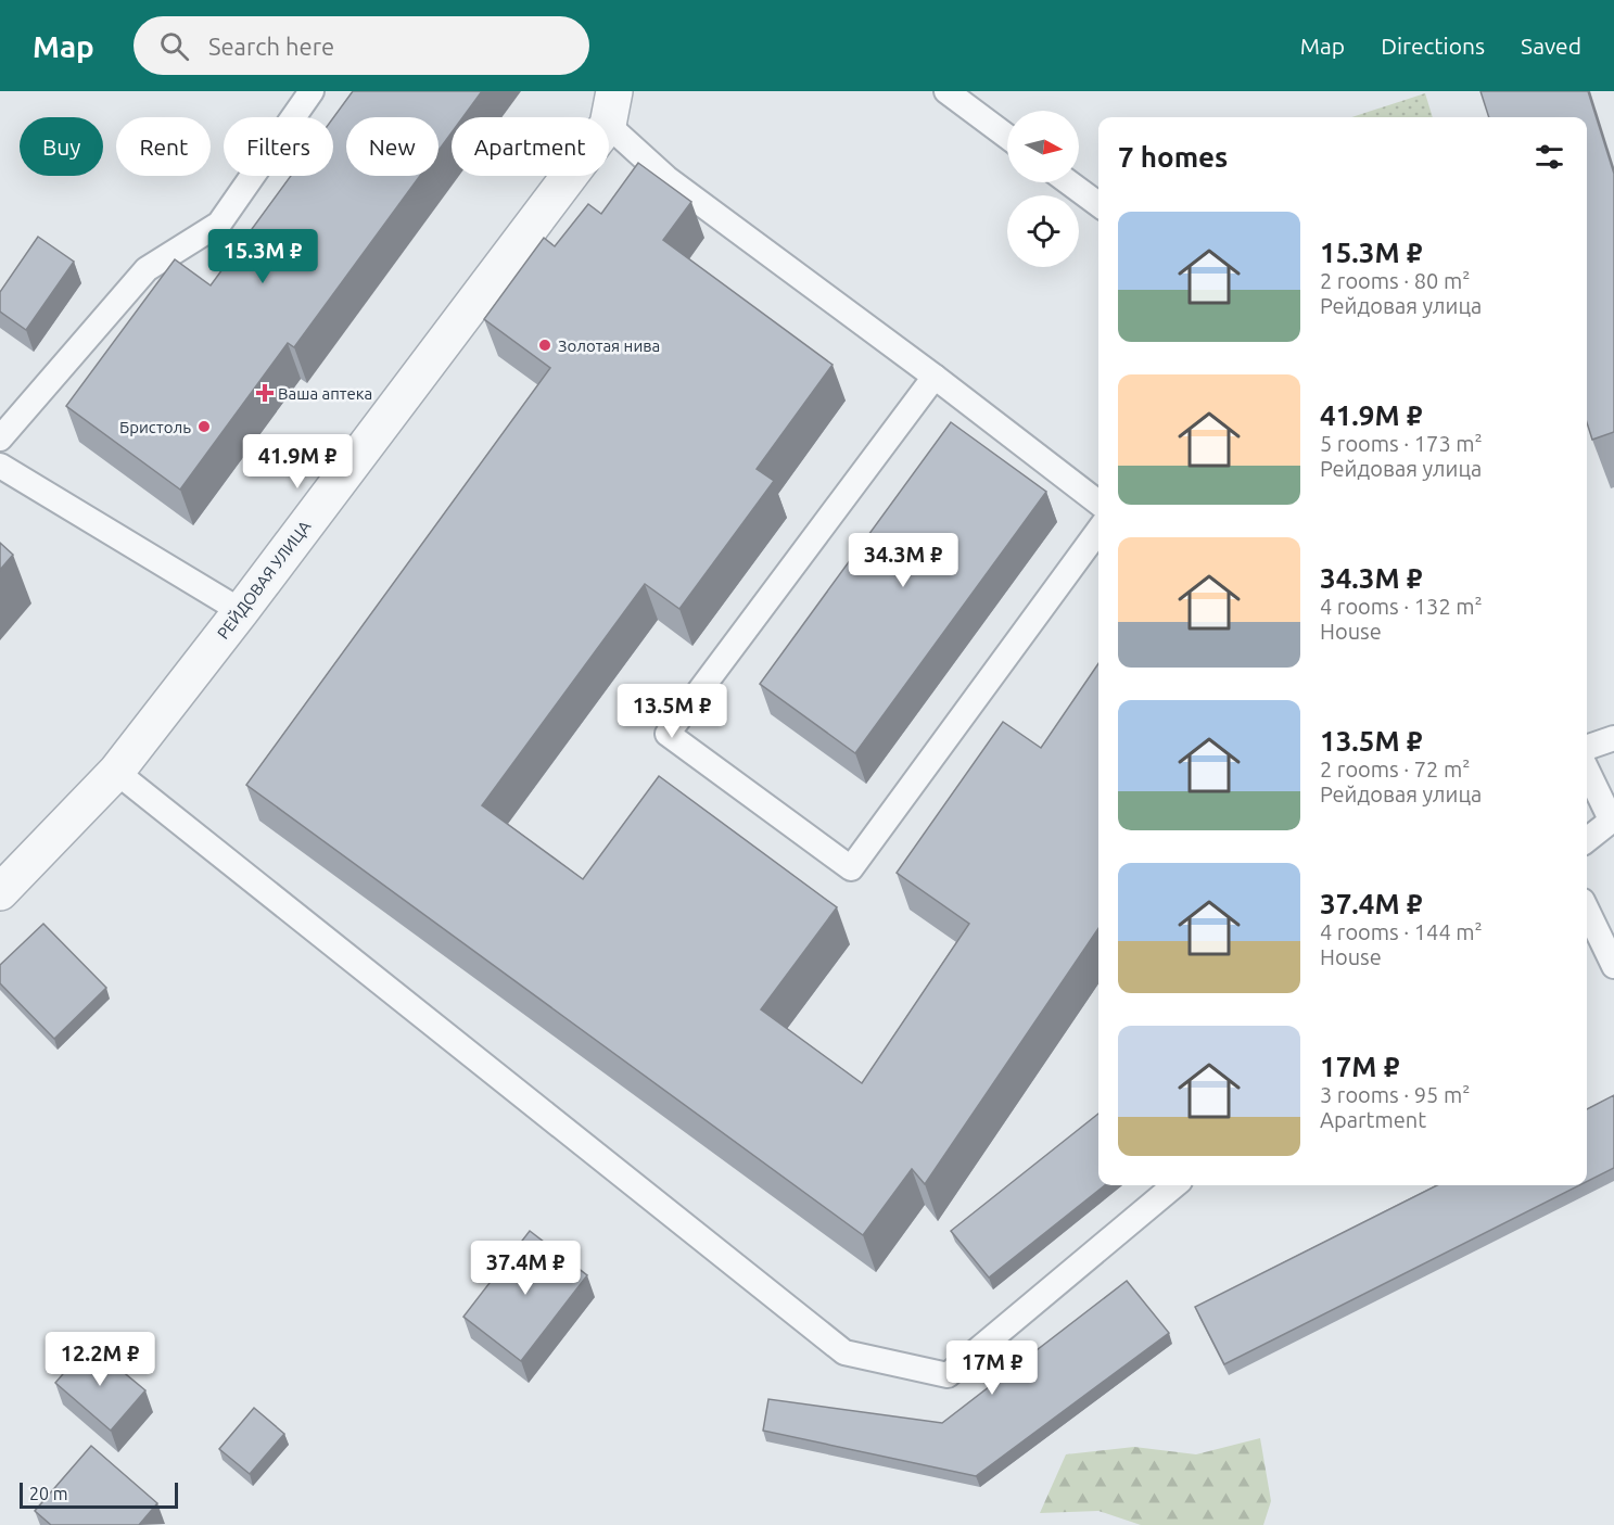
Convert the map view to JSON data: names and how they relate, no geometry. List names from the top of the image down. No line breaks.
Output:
{"streets":{"street":["РЕЙДОВАЯ УЛИЦА"]},"places":{"other":["Золотая нива","Бристоль"],"health":["Ваша аптека"]},"scale_bar":"20 m","north":"right","page":{"header":"Map","search":"Search here","nav":["Map","Directions","Saved"],"chip":["Buy","Rent","Filters","New","Apartment"],"heading":"7 homes","list":[{"name":"15.3M ₽","note":"2 rooms · 80 m² · Рейдовая улица"},{"name":"41.9M ₽","note":"5 rooms · 173 m² · Рейдовая улица"},{"name":"34.3M ₽","note":"4 rooms · 132 m² · House"},{"name":"13.5M ₽","note":"2 rooms · 72 m² · Рейдовая улица"},{"name":"37.4M ₽","note":"4 rooms · 144 m² · House"},{"name":"17M ₽","note":"3 rooms · 95 m² · Apartment"}],"price":["15.3M ₽","41.9M ₽","34.3M ₽","13.5M ₽","37.4M ₽","12.2M ₽","17M ₽"],"scale":"20 m"}}
